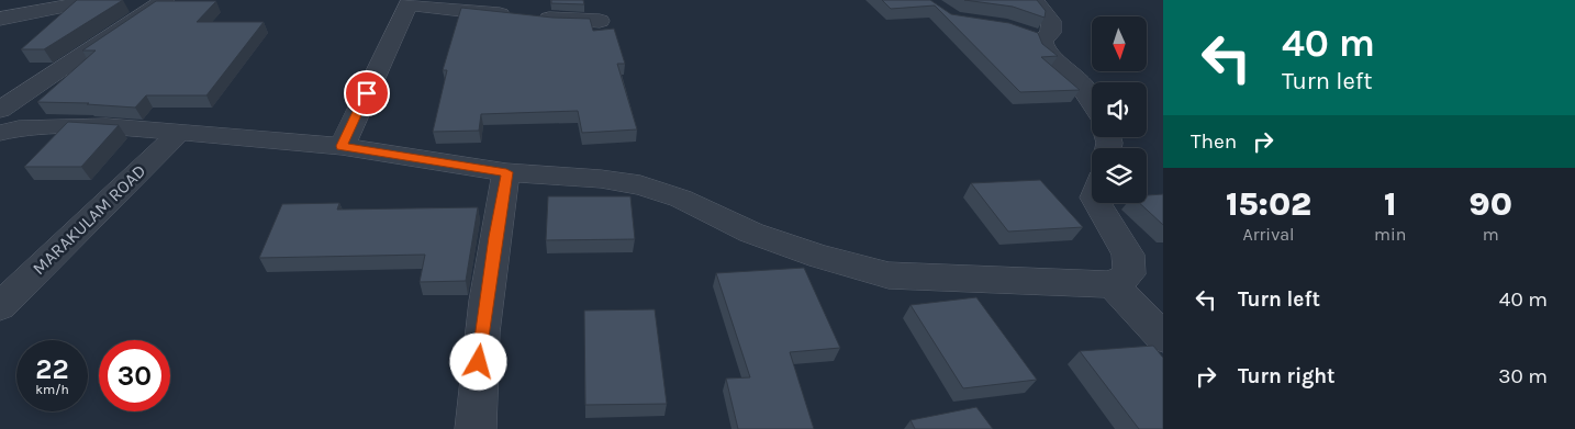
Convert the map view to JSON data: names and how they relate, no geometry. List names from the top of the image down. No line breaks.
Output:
{"streets":{"street":["MARAKULAM ROAD"]},"north":"bottom","page":{"turn":["40 m","Turn left"],"then":"Then","eta":["15:02","Arrival","1","min","90","m"],"list":[{"name":"Turn left","value":"40 m"},{"name":"Turn right","value":"30 m"}],"speed":"22 km/h","limit":"30"}}
